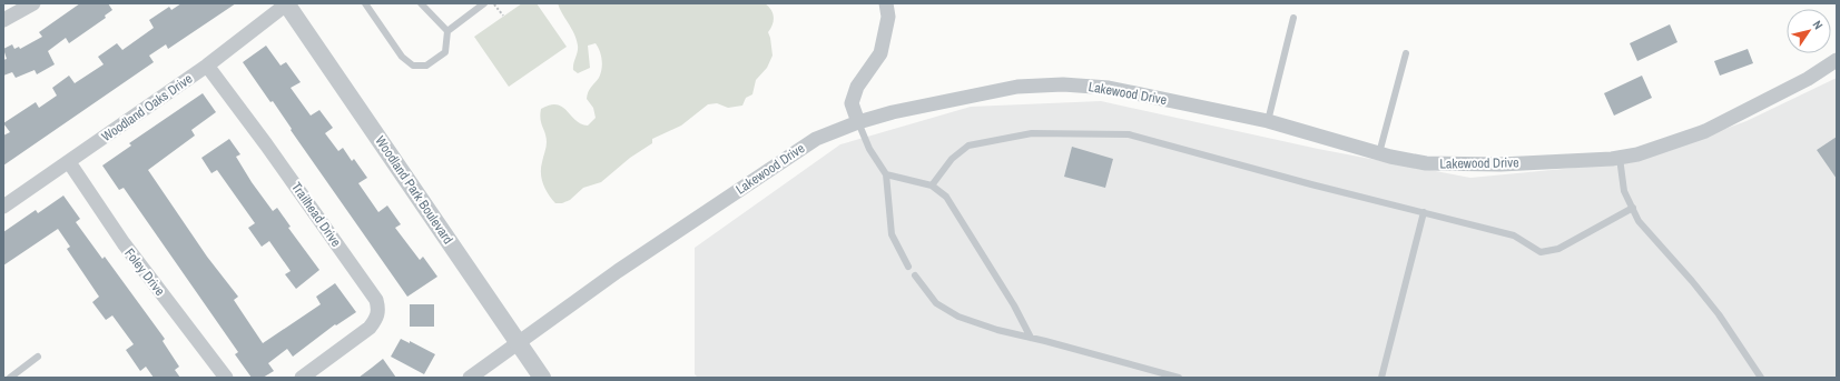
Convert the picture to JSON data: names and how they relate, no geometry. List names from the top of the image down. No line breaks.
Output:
{"streets":{"street":["Lakewood Drive","Woodland Oaks Drive","Woodland Park Boulevard","Trailhead Drive","Foley Drive"]},"crossings":[["Lakewood Drive","Woodland Park Boulevard"],["Woodland Oaks Drive","Woodland Park Boulevard"],["Woodland Oaks Drive","Trailhead Drive"],["Woodland Oaks Drive","Foley Drive"]],"north":"top right"}
